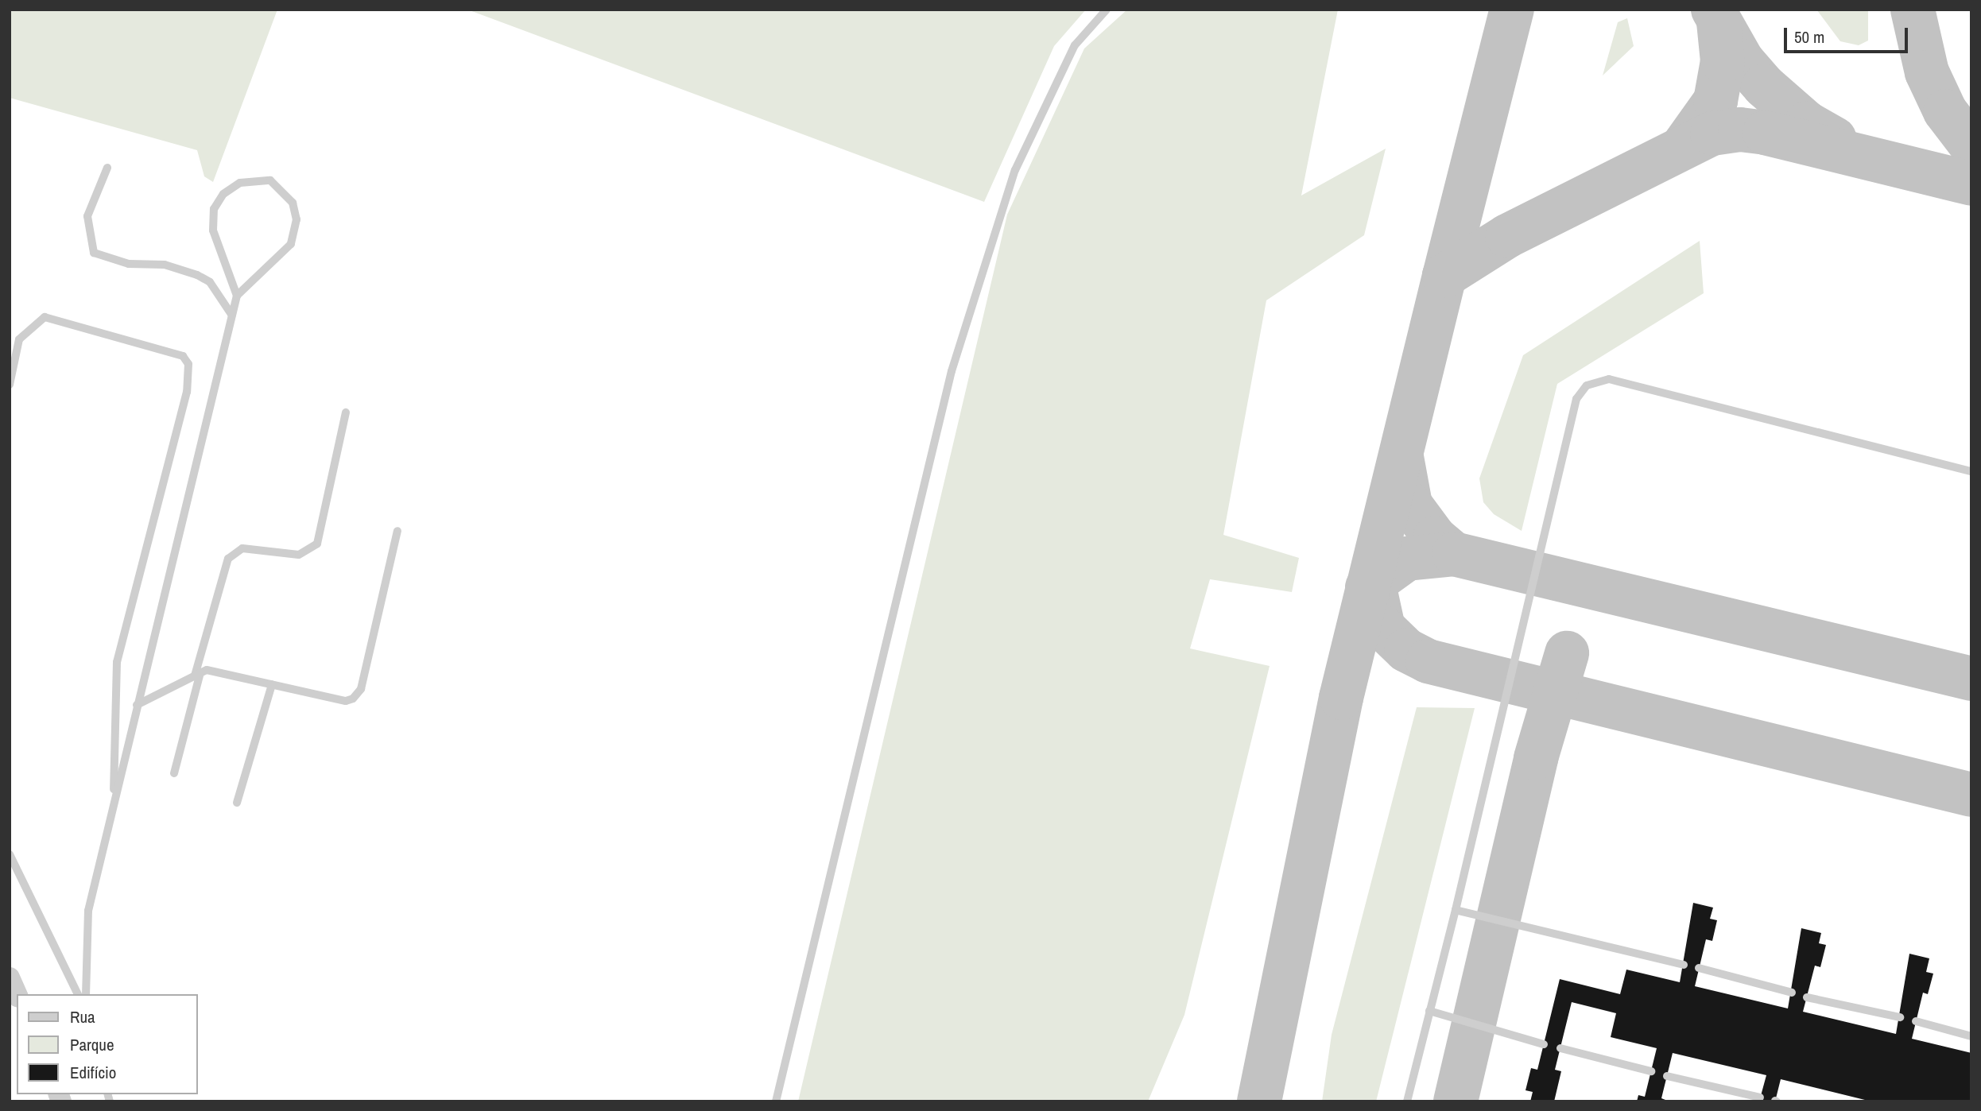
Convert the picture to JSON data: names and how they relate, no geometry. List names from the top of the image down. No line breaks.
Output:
{"legend":["Rua","Parque","Edifício"],"scale_bar":"50 m"}
